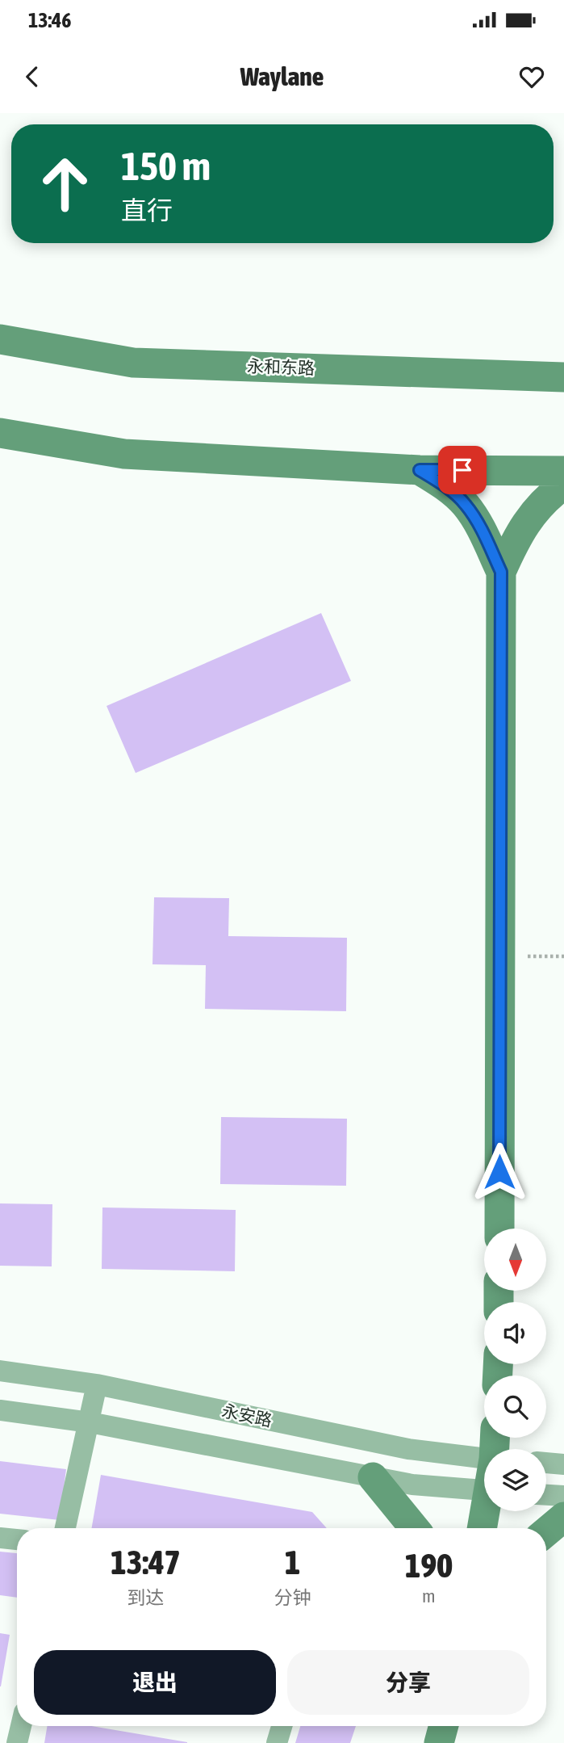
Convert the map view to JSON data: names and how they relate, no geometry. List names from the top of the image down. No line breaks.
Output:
{"streets":{"street":["永和东路","永安路"]},"north":"bottom","page":{"status":"13:46","header":"Waylane","turn":["150 m","直行"],"eta":["13:47","到达","1","分钟","190","m"],"buttons":["退出","分享"]}}
